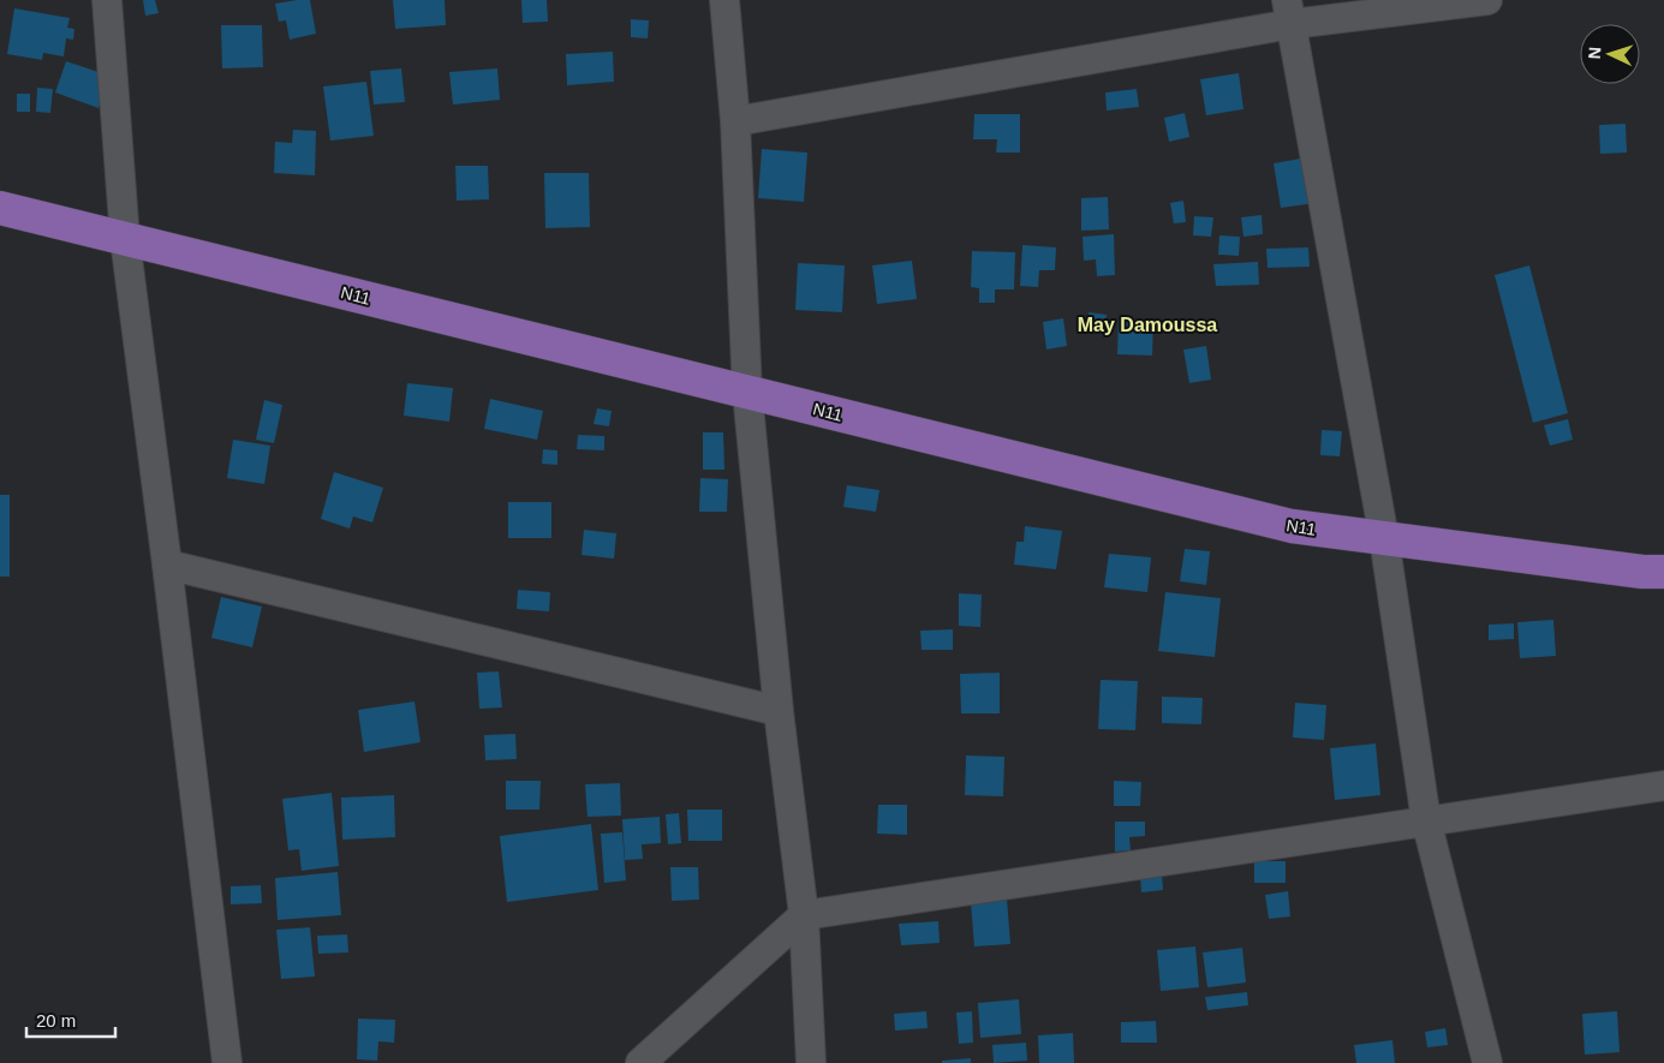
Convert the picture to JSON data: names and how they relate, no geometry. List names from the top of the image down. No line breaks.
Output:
{"streets":{"main road":["N11"]},"districts":["May Damoussa"],"scale_bar":"20 m","north":"left"}
